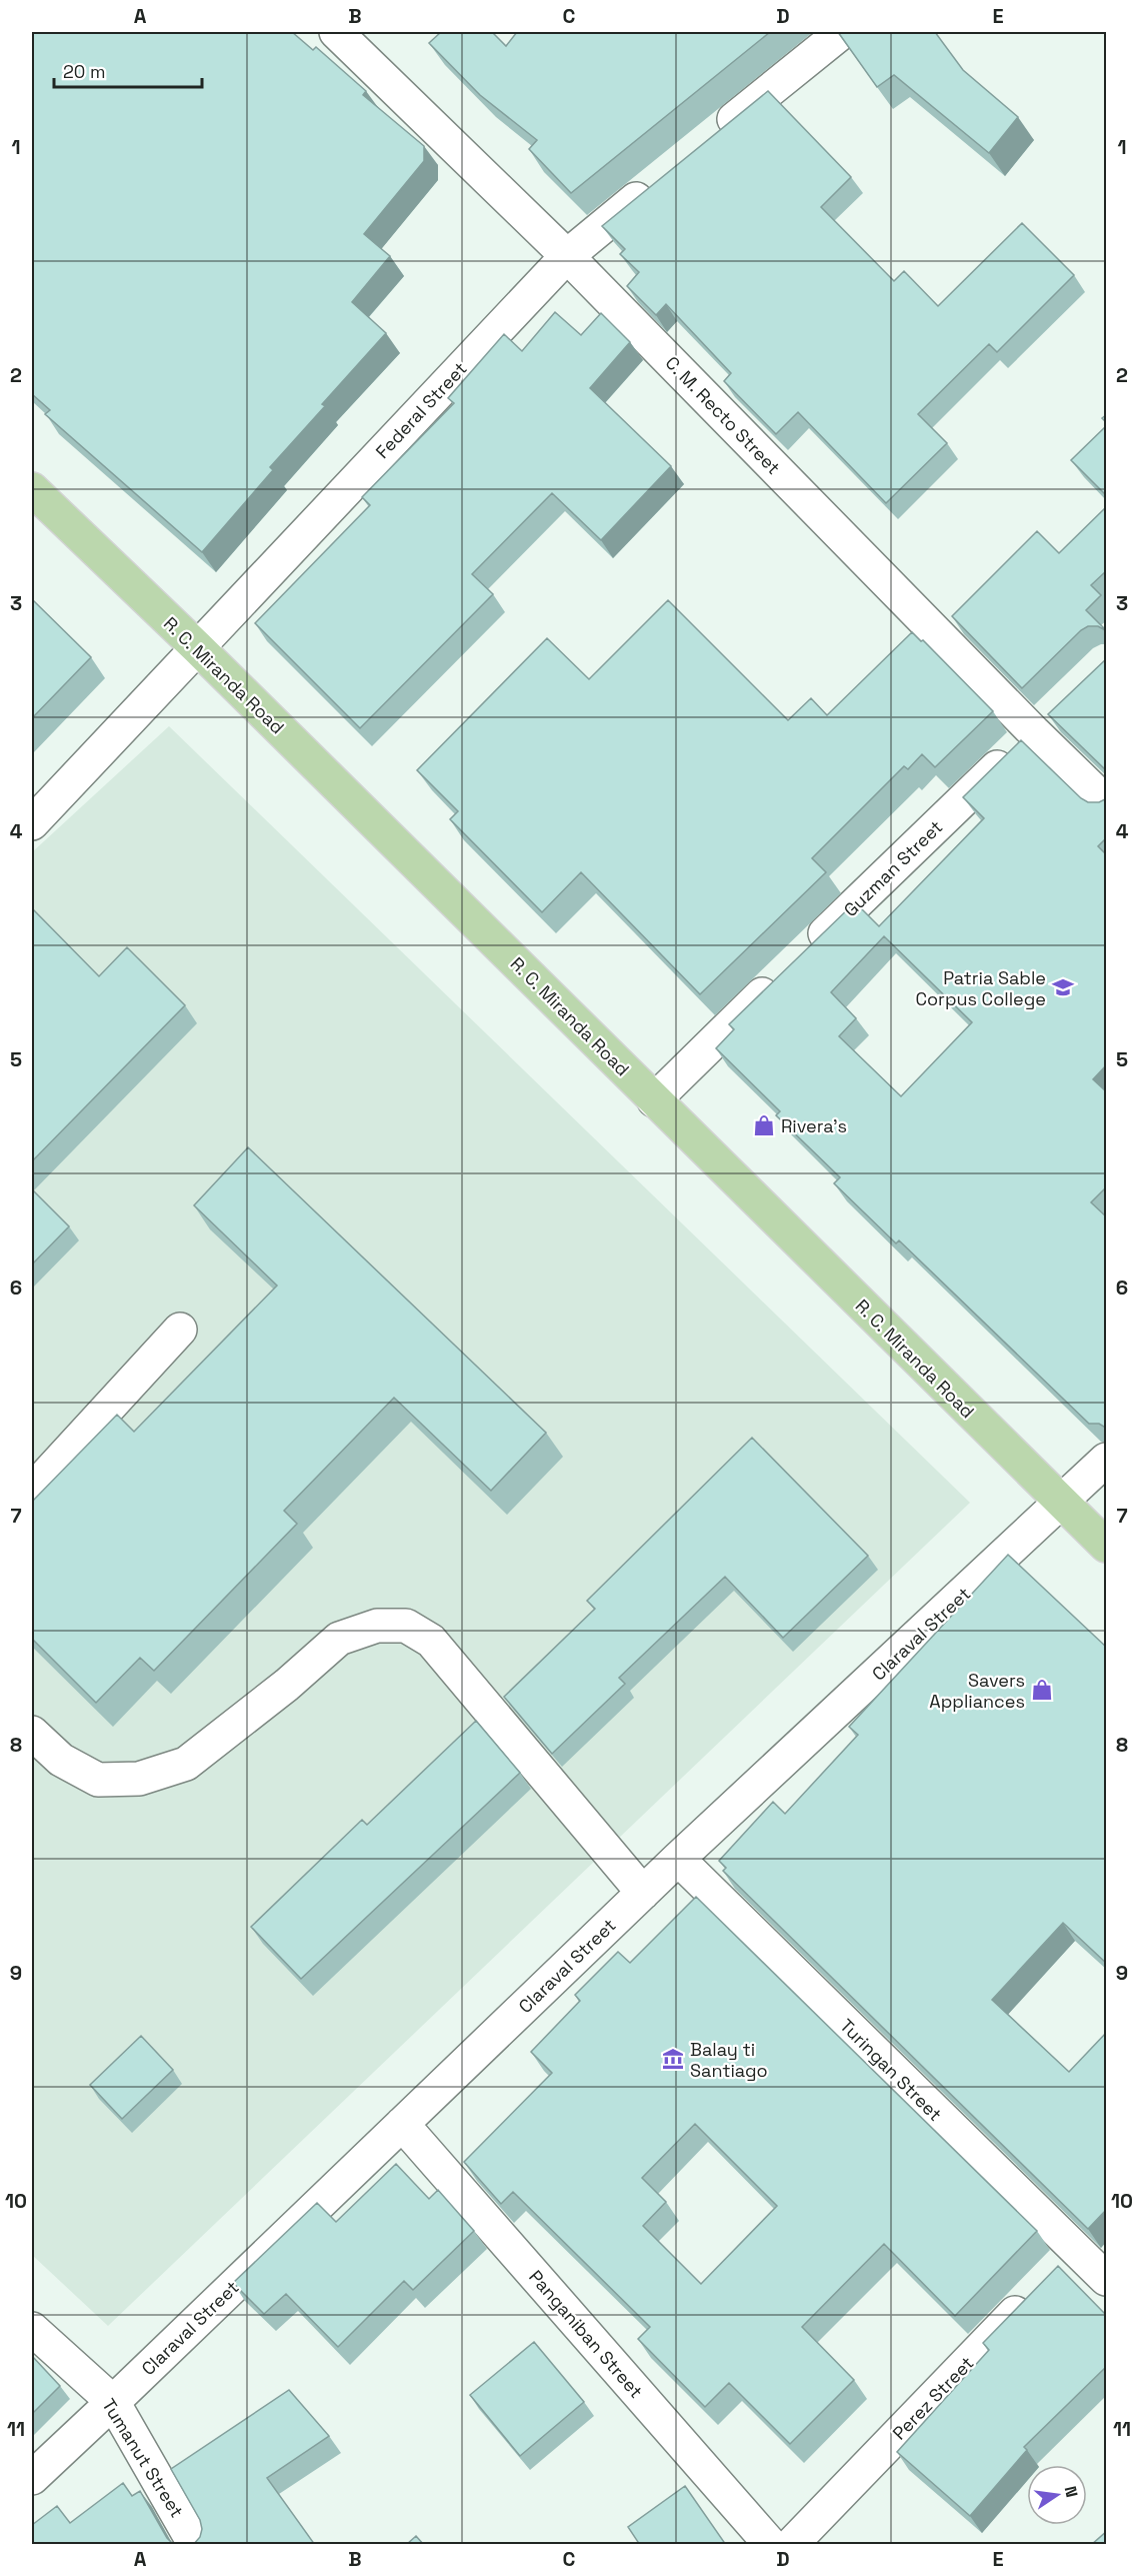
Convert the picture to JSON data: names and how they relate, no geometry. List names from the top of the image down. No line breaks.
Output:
{"streets":{"main road":["R. C. Miranda Road"],"street":["Federal Street","C. M. Recto Street","Guzman Street","Claraval Street","Turingan Street","Panganiban Street","Perez Street","Tumanut Street"]},"crossings":[["Federal Street","C. M. Recto Street"],["Federal Street","R. C. Miranda Road"],["C. M. Recto Street","Guzman Street"],["R. C. Miranda Road","Claraval Street"],["Claraval Street","Turingan Street"],["Claraval Street","Panganiban Street"],["Claraval Street","Tumanut Street"]],"places":{"school or university":["Patria Sable Corpus College"],"shop":["Rivera's","Savers Appliances"],"museum":["Balay ti Santiago"]},"scale_bar":"20 m","north":"right","grid":{"columns":["A","B","C","D","E"],"rows":["1","2","3","4","5","6","7","8","9","10","11"]}}
